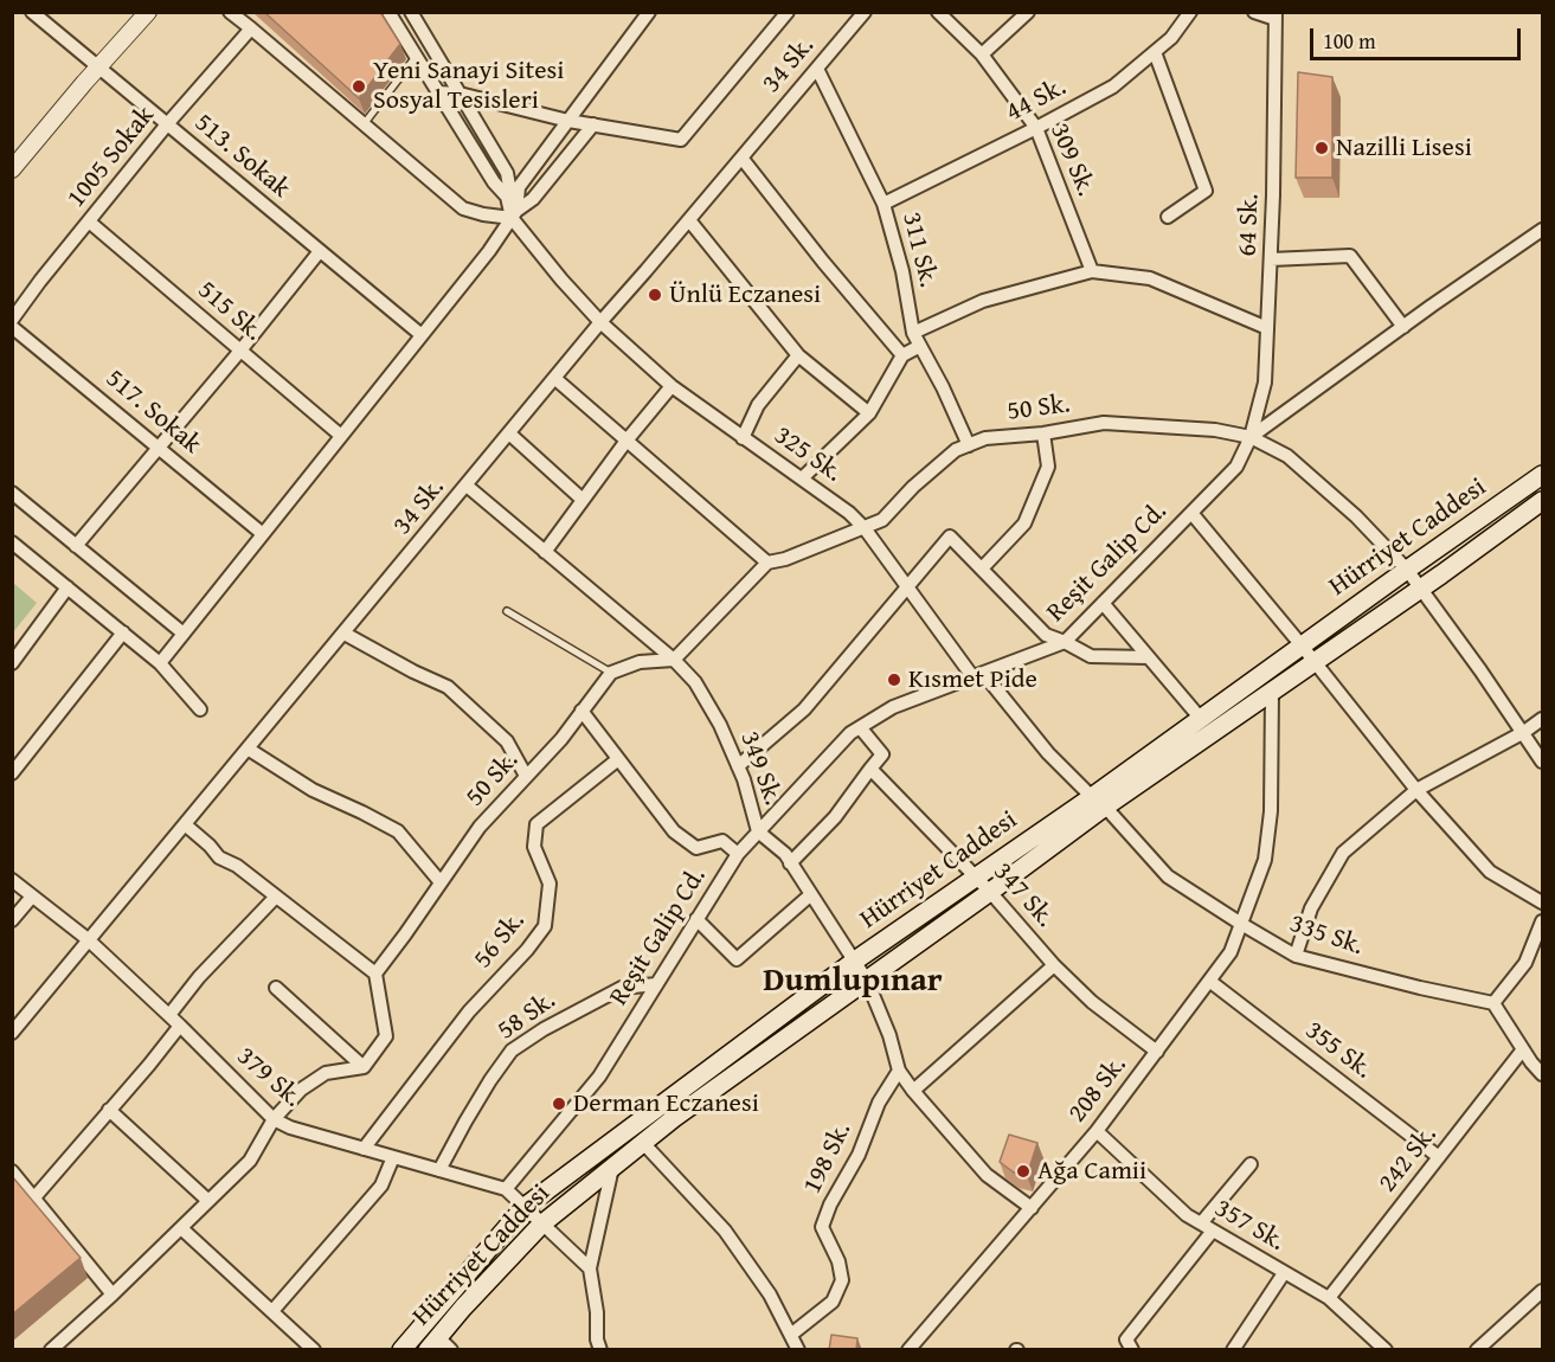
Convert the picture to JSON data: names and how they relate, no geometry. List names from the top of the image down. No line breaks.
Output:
{"streets":{"main road":["Hürriyet Caddesi"],"street":["34 Sk.","44 Sk.","513. Sokak","1005 Sokak","309 Sk.","64 Sk.","311 Sk.","515 Sk.","50 Sk.","517. Sokak","325 Sk.","Reşit Galip Cd.","349 Sk.","347 Sk.","335 Sk.","56 Sk.","58 Sk.","355 Sk.","379 Sk.","208 Sk.","198 Sk.","242 Sk.","357 Sk."]},"crossings":[["34 Sk.","311 Sk."],["34 Sk.","325 Sk."],["34 Sk.","349 Sk."],["34 Sk.","379 Sk."],["44 Sk.","309 Sk."],["44 Sk.","311 Sk."],["513. Sokak","1005 Sokak"],["1005 Sokak","515 Sk."],["64 Sk.","50 Sk."],["64 Sk.","Reşit Galip Cd."],["311 Sk.","50 Sk."],["50 Sk.","325 Sk."],["50 Sk.","Hürriyet Caddesi"],["50 Sk.","Reşit Galip Cd."],["325 Sk.","Hürriyet Caddesi"],["325 Sk.","Reşit Galip Cd."],["325 Sk.","335 Sk."],["Hürriyet Caddesi","349 Sk."],["Hürriyet Caddesi","347 Sk."],["Hürriyet Caddesi","335 Sk."],["Hürriyet Caddesi","379 Sk."],["Hürriyet Caddesi","208 Sk."],["Reşit Galip Cd.","349 Sk."],["Reşit Galip Cd.","58 Sk."],["Reşit Galip Cd.","379 Sk."],["349 Sk.","198 Sk."],["347 Sk.","208 Sk."],["335 Sk.","208 Sk."],["56 Sk.","379 Sk."],["58 Sk.","379 Sk."],["355 Sk.","208 Sk."],["355 Sk.","242 Sk."],["208 Sk.","357 Sk."],["242 Sk.","357 Sk."]],"districts":["Dumlupınar"],"places":["Yeni Sanayi Sitesi Sosyal Tesisleri","Nazilli Lisesi","Ünlü Eczanesi","Kısmet Pide","Derman Eczanesi","Ağa Camii"],"scale_bar":"100 m"}
